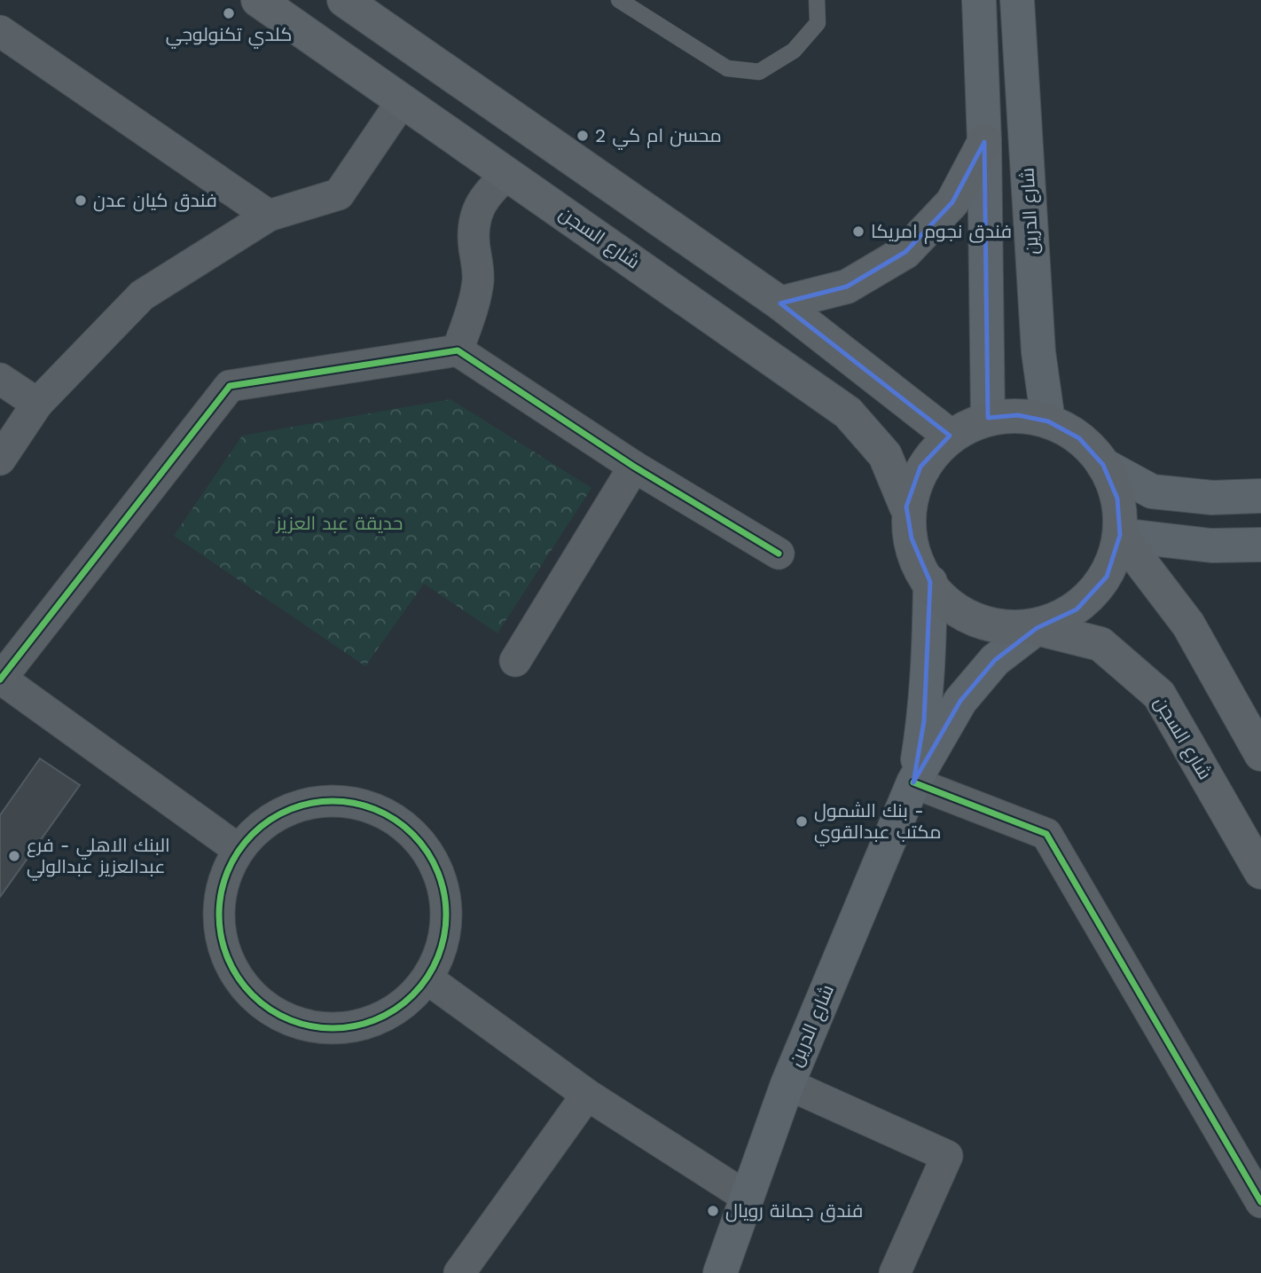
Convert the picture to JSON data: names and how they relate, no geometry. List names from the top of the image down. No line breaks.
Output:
{"streets":{"main road":["شارع الدرين","شارع السجن"]},"crossings":[["شارع الدرين","شارع السجن"]],"parks":["حديقة عبد العزيز"],"places":["كلدي تكنولوجي","محسن ام كي 2","فندق كيان عدن","فندق نجوم امريكا","بنك الشمول - مكتب عبدالقوي","البنك الاهلي - فرع عبدالعزيز عبدالولي","فندق جمانة رويال"]}
